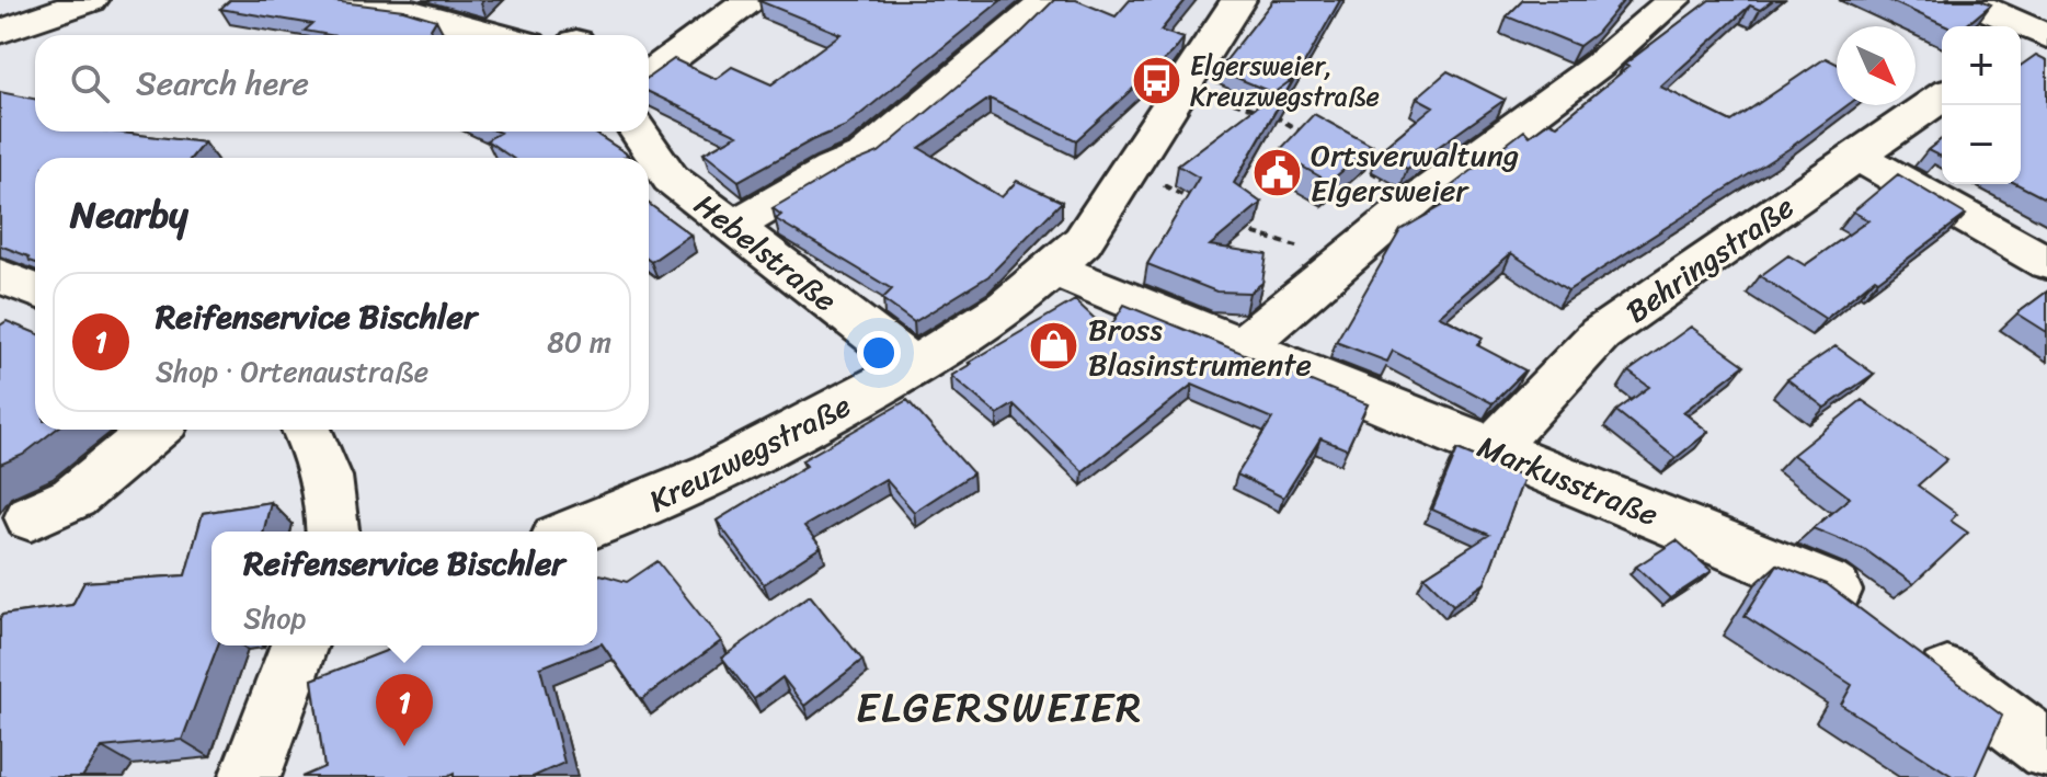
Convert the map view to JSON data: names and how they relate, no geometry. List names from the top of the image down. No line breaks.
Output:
{"streets":{"street":["Hebelstraße","Behringstraße","Kreuzwegstraße","Markusstraße"]},"crossings":[["Hebelstraße","Kreuzwegstraße"],["Behringstraße","Markusstraße"],["Kreuzwegstraße","Markusstraße"]],"districts":["ELGERSWEIER"],"places":{"bus stop":["Elgersweier, Kreuzwegstraße"],"public building":["Ortsverwaltung Elgersweier"],"shop":["Bross Blasinstrumente"]},"north":"bottom right","page":{"map_buttons":["+","−"],"search":"Search here","heading":"Nearby","list":[{"mark":"1","name":"Reifenservice Bischler","note":"Shop · Ortenaustraße","value":"80 m"}],"popup":["Reifenservice Bischler","Shop"],"pins":"1"}}
